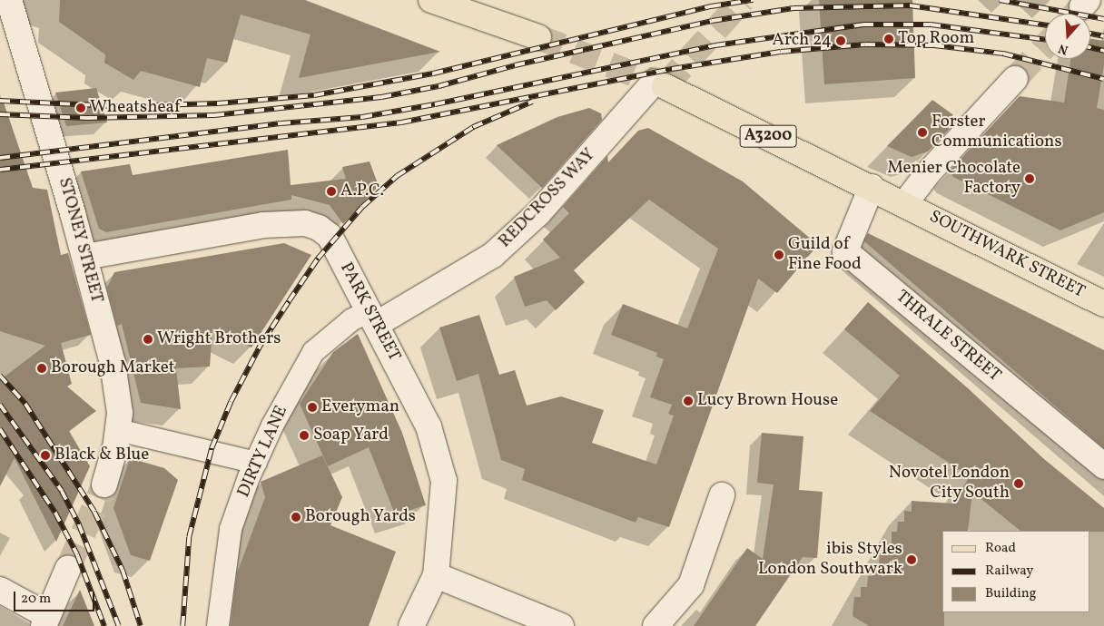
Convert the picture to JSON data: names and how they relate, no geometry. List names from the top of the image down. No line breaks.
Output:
{"streets":{"main road":["A3200","SOUTHWARK STREET"],"street":["REDCROSS WAY","STONEY STREET","PARK STREET","THRALE STREET","DIRTY LANE"]},"crossings":[["REDCROSS WAY","SOUTHWARK STREET"],["REDCROSS WAY","PARK STREET"],["REDCROSS WAY","DIRTY LANE"],["STONEY STREET","PARK STREET"],["SOUTHWARK STREET","THRALE STREET"],["PARK STREET","DIRTY LANE"]],"places":["Top Room","Arch 24","Wheatsheaf","Forster Communications","Menier Chocolate Factory","A.P.C.","Guild of Fine Food","Wright Brothers","Borough Market","Lucy Brown House","Everyman","Soap Yard","Black & Blue","Novotel London City South","Borough Yards","ibis Styles London Southwark"],"legend":["Road","Railway","Building"],"scale_bar":"20 m","north":"bottom"}
